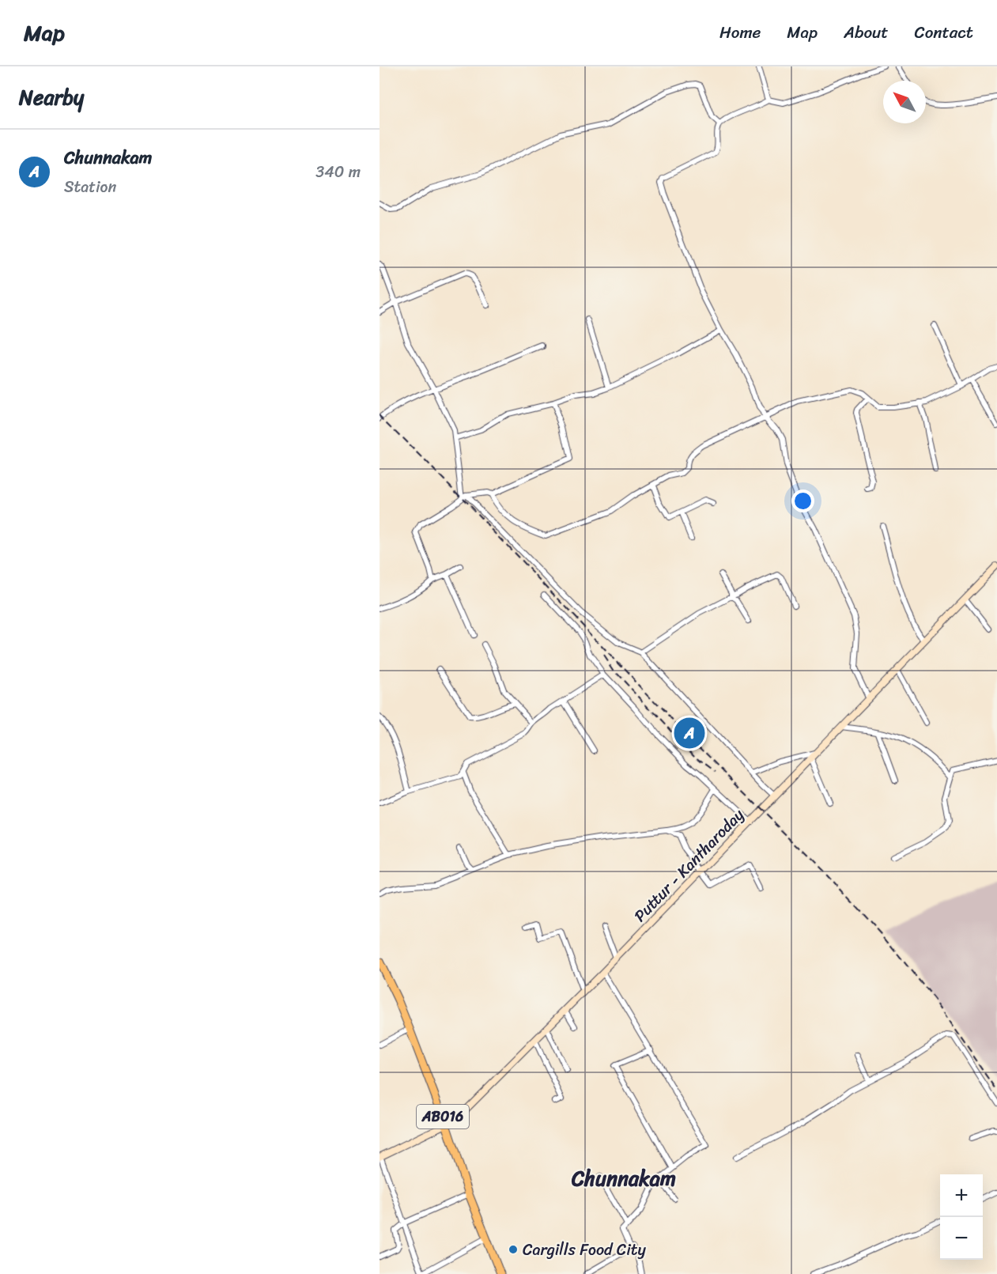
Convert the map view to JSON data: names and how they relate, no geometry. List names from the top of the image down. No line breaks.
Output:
{"streets":{"main road":["Puttur - Kantharoday","AB016"]},"crossings":[["Puttur - Kantharoday","AB016"]],"districts":["Chunnakam"],"places":["Cargills Food City"],"north":"top left","page":{"header":"Map","nav":["Home","Map","About","Contact"],"heading":"Nearby","list":[{"mark":"A","name":"Chunnakam","note":"Station","value":"340 m"}],"pins":"A","map_buttons":["+","−"]}}
